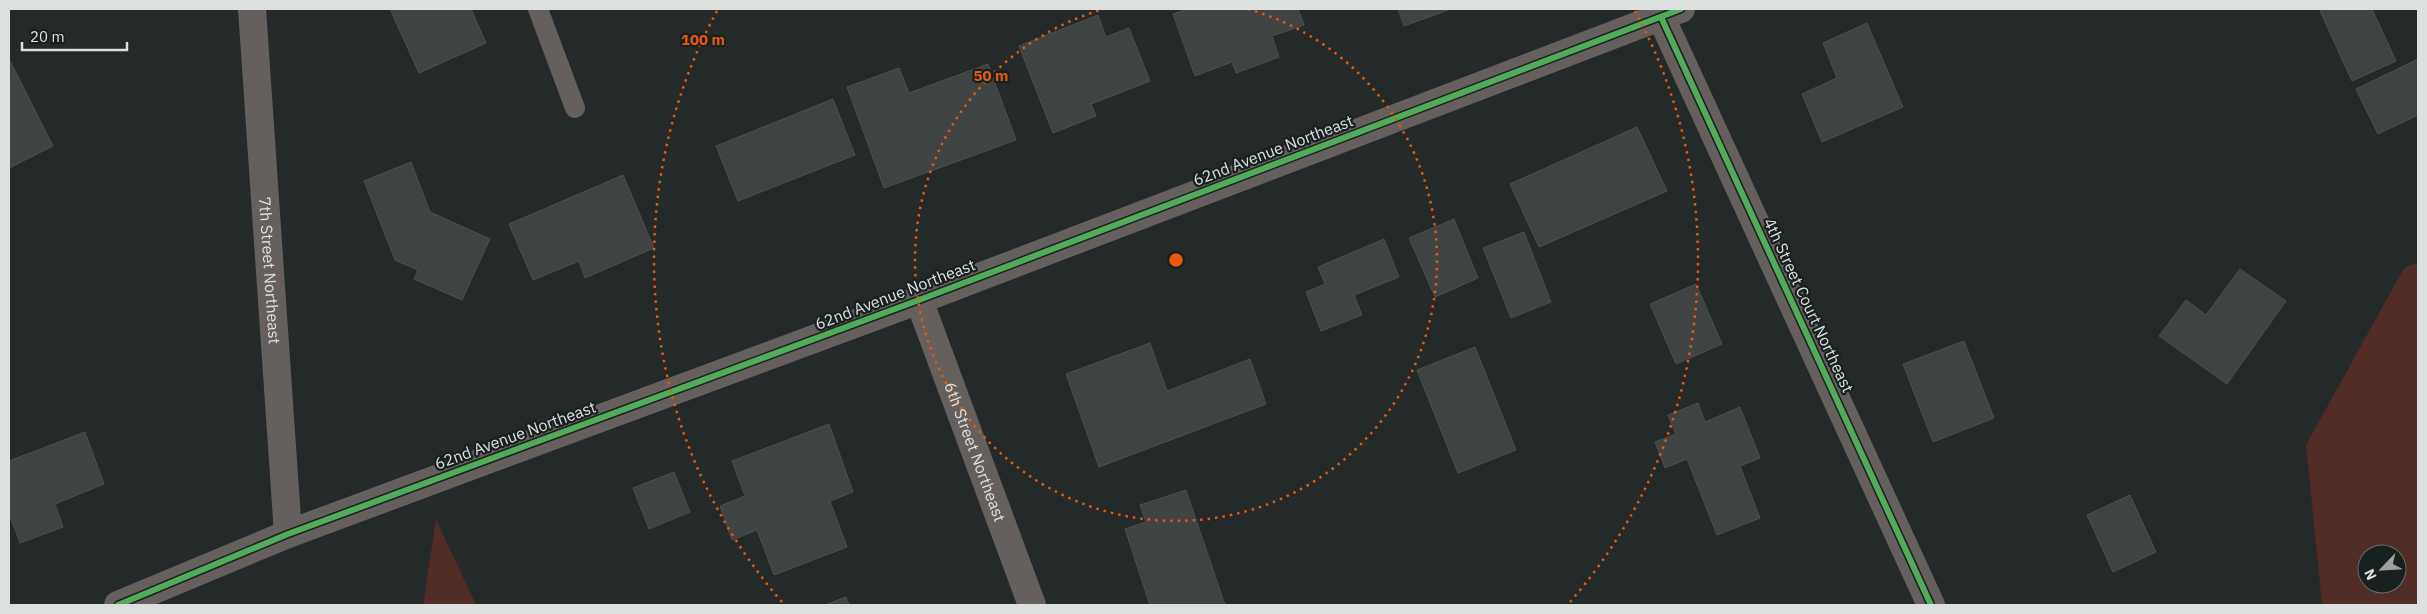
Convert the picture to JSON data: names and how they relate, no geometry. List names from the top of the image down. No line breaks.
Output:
{"streets":{"street":["62nd Avenue Northeast","7th Street Northeast","4th Street Court Northeast","6th Street Northeast"]},"crossings":[["62nd Avenue Northeast","7th Street Northeast"],["62nd Avenue Northeast","4th Street Court Northeast"],["62nd Avenue Northeast","6th Street Northeast"]],"scale_bar":"20 m","north":"bottom left","rings":["100 m","50 m"]}
